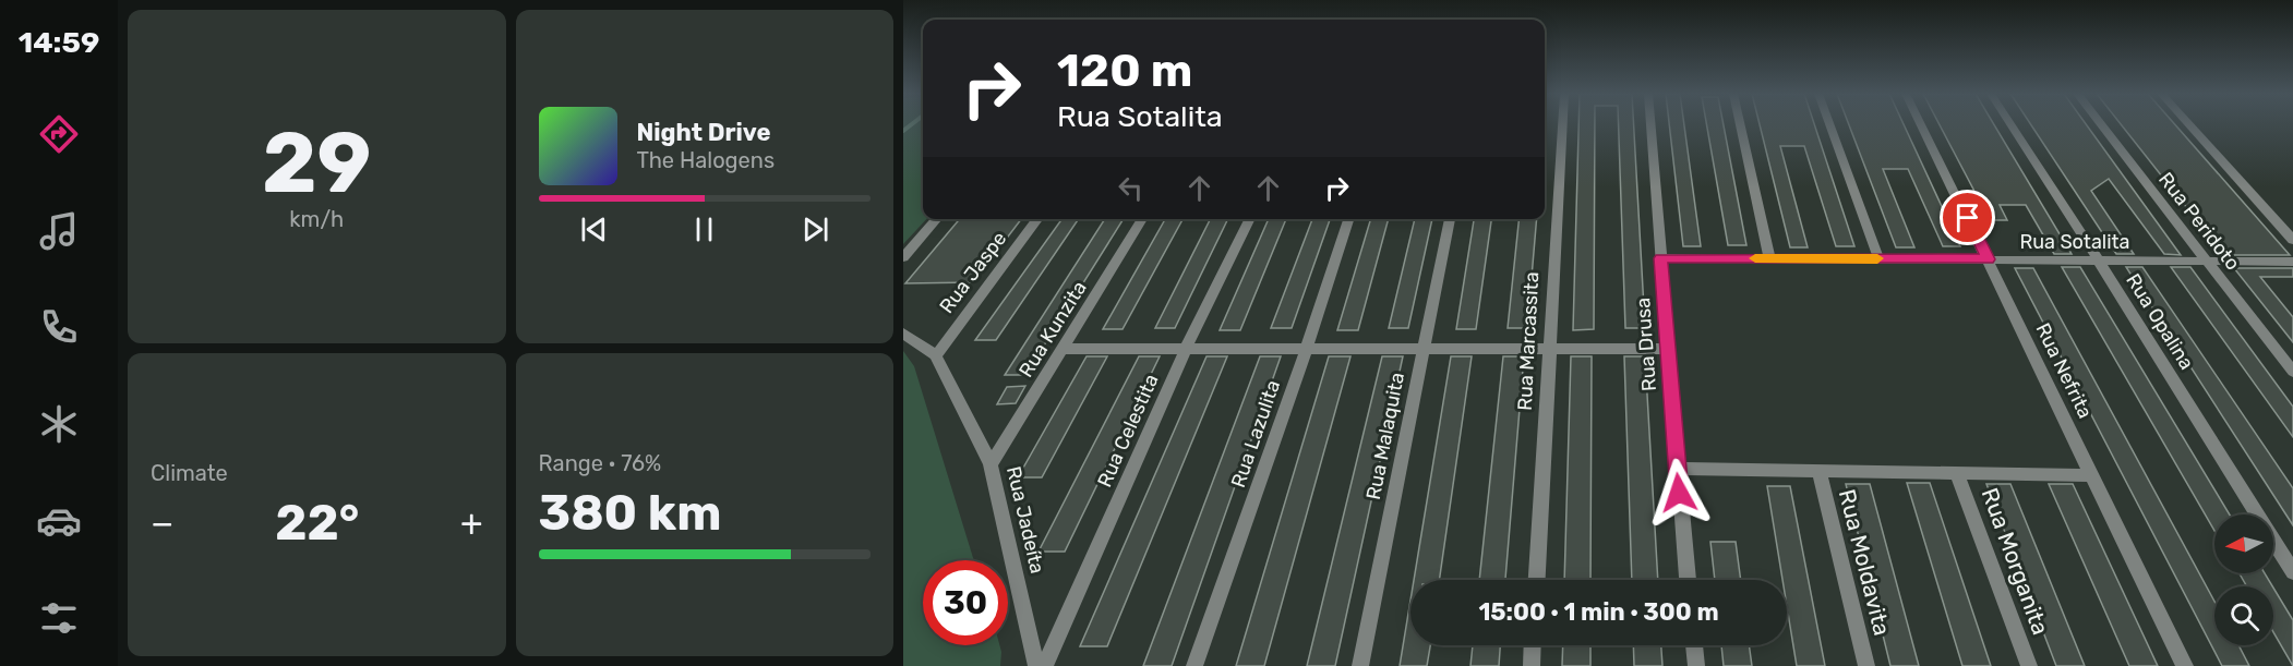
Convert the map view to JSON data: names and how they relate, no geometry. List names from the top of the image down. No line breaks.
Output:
{"streets":{"street":["Rua Peridoto","Rua Sotalita","Rua Jaspe","Rua Opalina","Rua Kunzita","Rua Marcassita","Rua Drusa","Rua Nefrita","Rua Celestita","Rua Lazulita","Rua Malaquita","Rua Jadeíta","Rua Morganita","Rua Moldavita"]},"crossings":[["Rua Peridoto","Rua Sotalita"],["Rua Sotalita","Rua Opalina"],["Rua Sotalita","Rua Drusa"],["Rua Sotalita","Rua Nefrita"],["Rua Jaspe","Rua Jadeíta"],["Rua Kunzita","Rua Jadeíta"]],"north":"left","page":{"tabs":"14:59","tile":[["29","km/h"],"Climate",["Range · 76%","380 km"]],"turn":["120 m","Rua Sotalita"],"song":["Night Drive","The Halogens"],"heat":["−","22°","+"],"limit":"30","trip":"15:00 · 1 min · 300 m"}}
